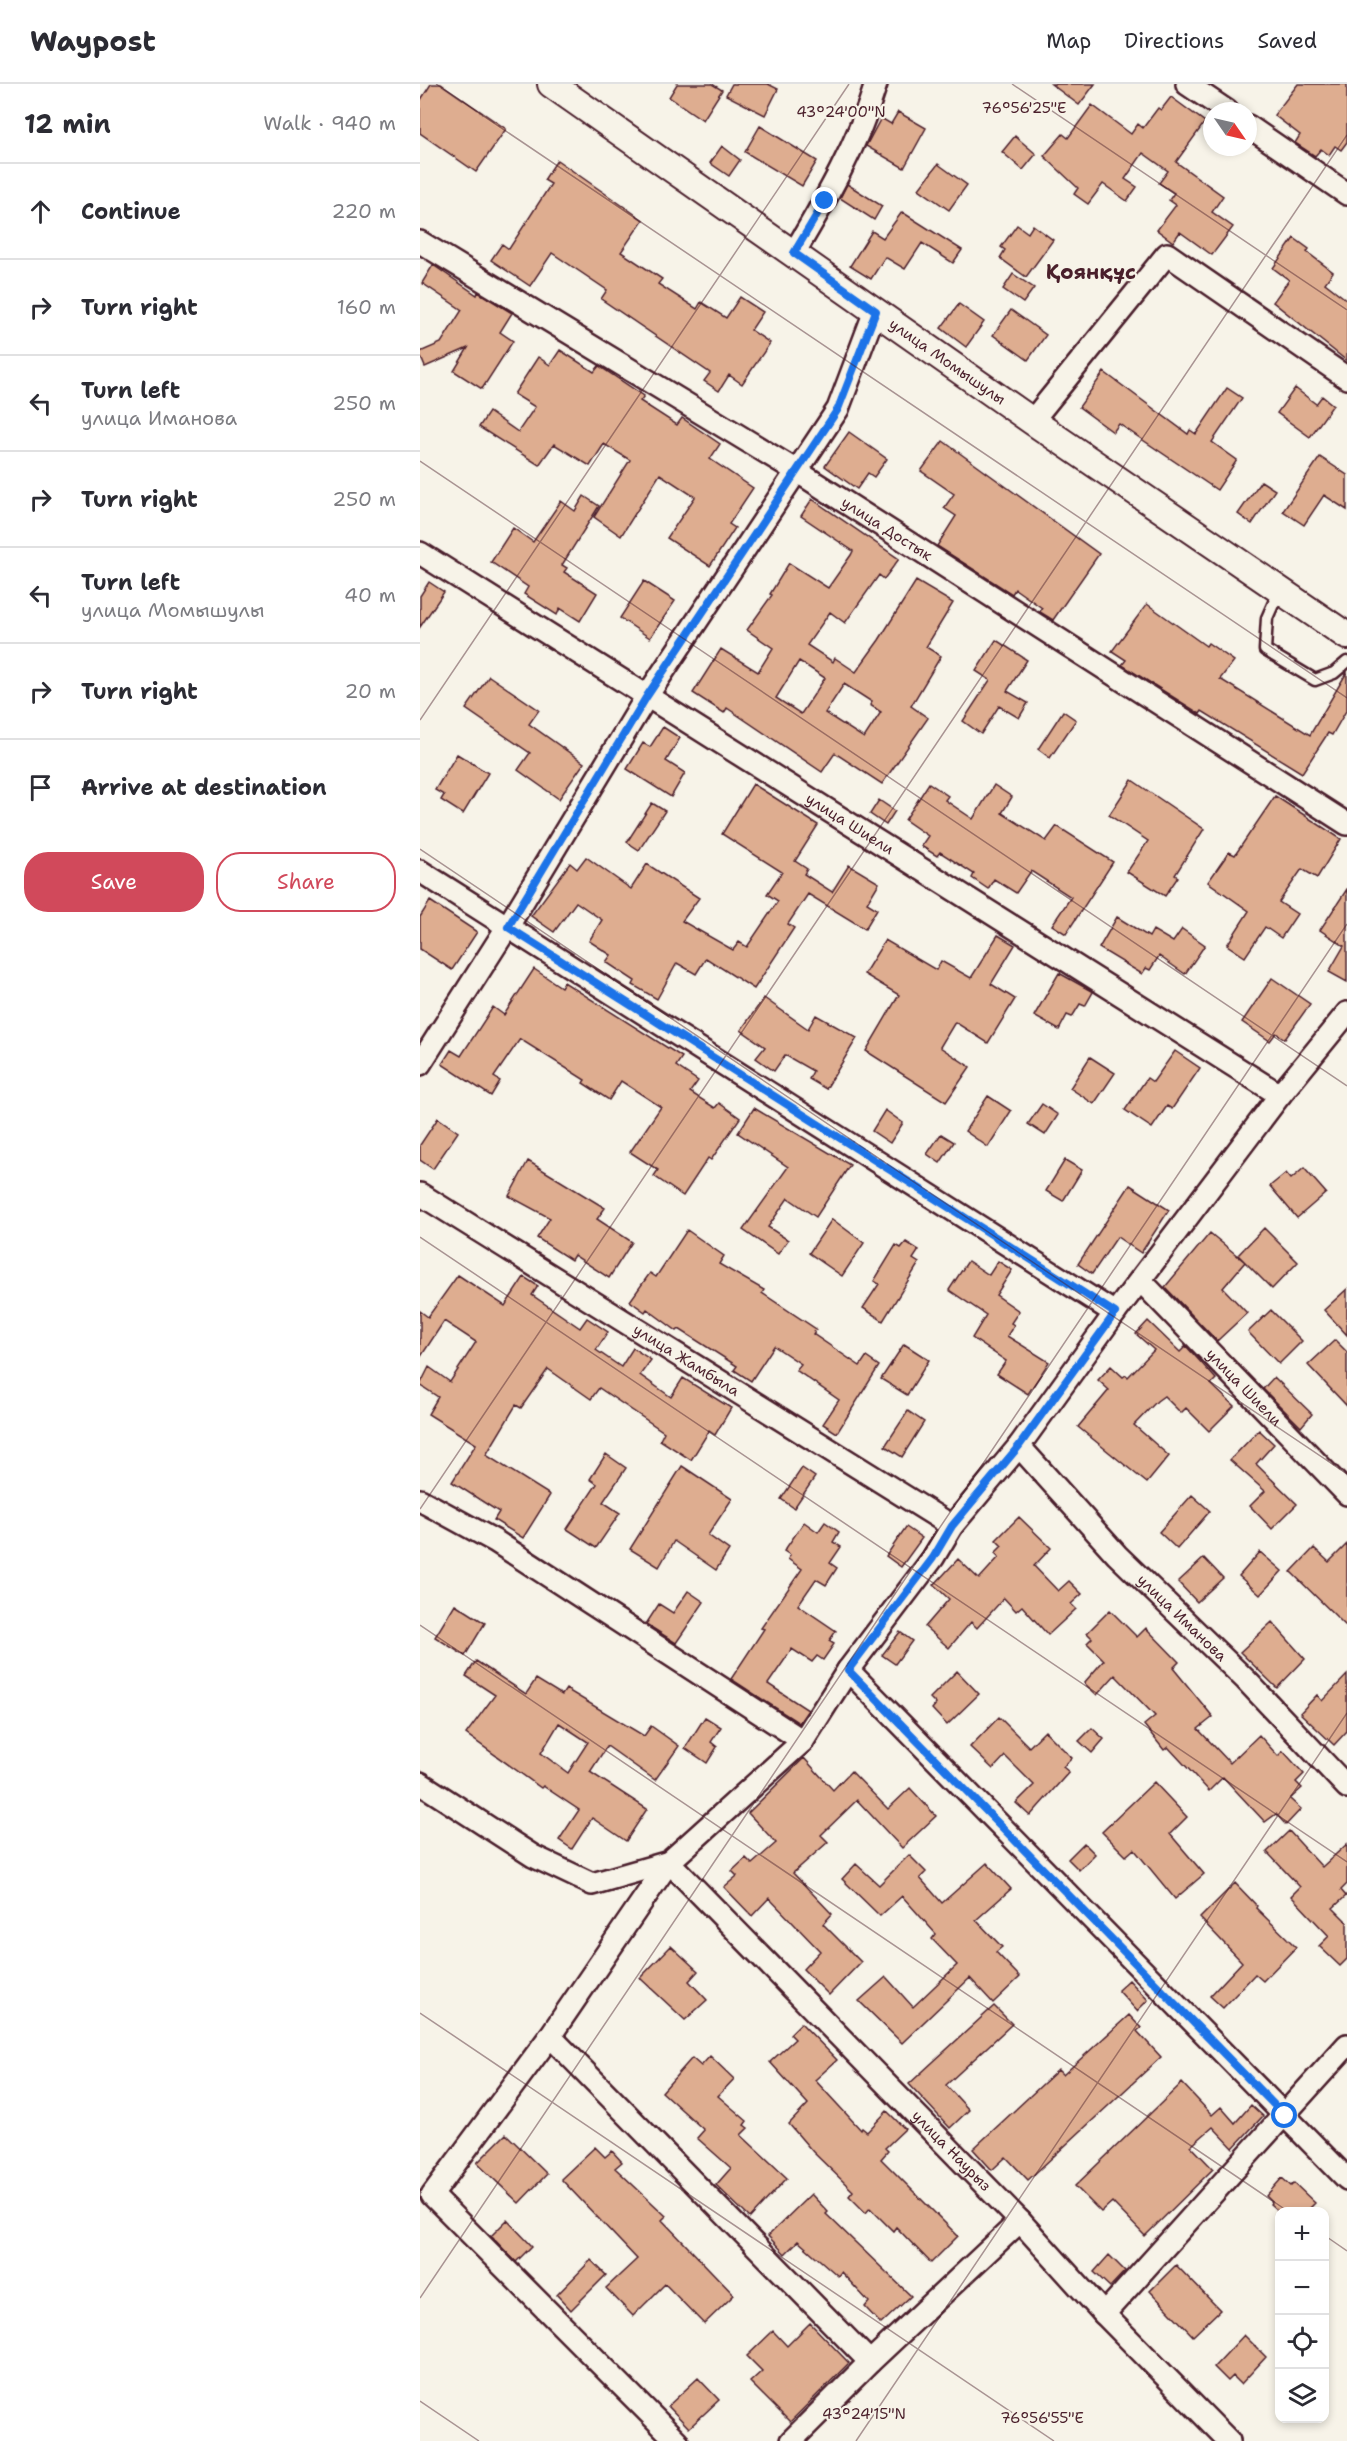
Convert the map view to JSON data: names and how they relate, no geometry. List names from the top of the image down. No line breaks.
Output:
{"streets":{"street":["улица Момышулы","улица Достык","улица Шиели","улица Жамбыла","улица Иманова","улица Наурыз"]},"districts":["Қоянқұс"],"north":"bottom right","page":{"header":"Waypost","nav":["Map","Directions","Saved"],"heading":["12 min","Walk · 940 m"],"list":[["Continue","220 m"],["Turn right","160 m"],["Turn left","улица Иманова","250 m"],["Turn right","250 m"],["Turn left","улица Момышулы","40 m"],["Turn right","20 m"],"Arrive at destination"],"buttons":["Save","Share"],"map_buttons":["+","−"]},"coordinates":["76°56'25\"E","43°24'00\"N","43°24'15\"N","76°56'55\"E"]}
